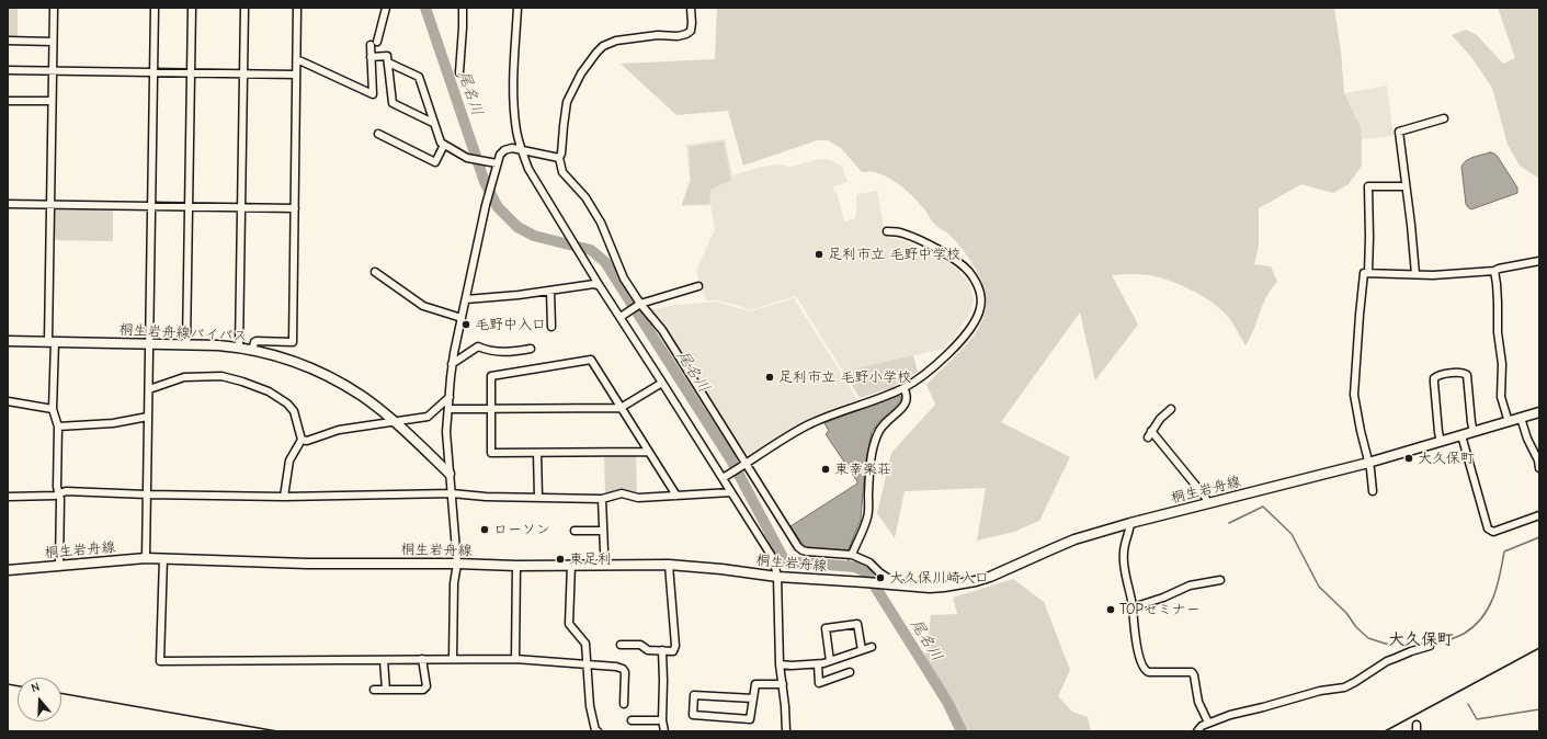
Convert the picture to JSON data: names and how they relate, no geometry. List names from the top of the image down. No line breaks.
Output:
{"streets":{"main road":["桐生岩舟線バイパス","桐生岩舟線"]},"districts":["大久保町"],"water":["尾名川"],"places":["足利市立 毛野中学校","毛野中入口","足利市立 毛野小学校","大久保町","東幸楽荘","ローソン","東足利","大久保川崎入口","TOPセミナー"],"north":"top"}
